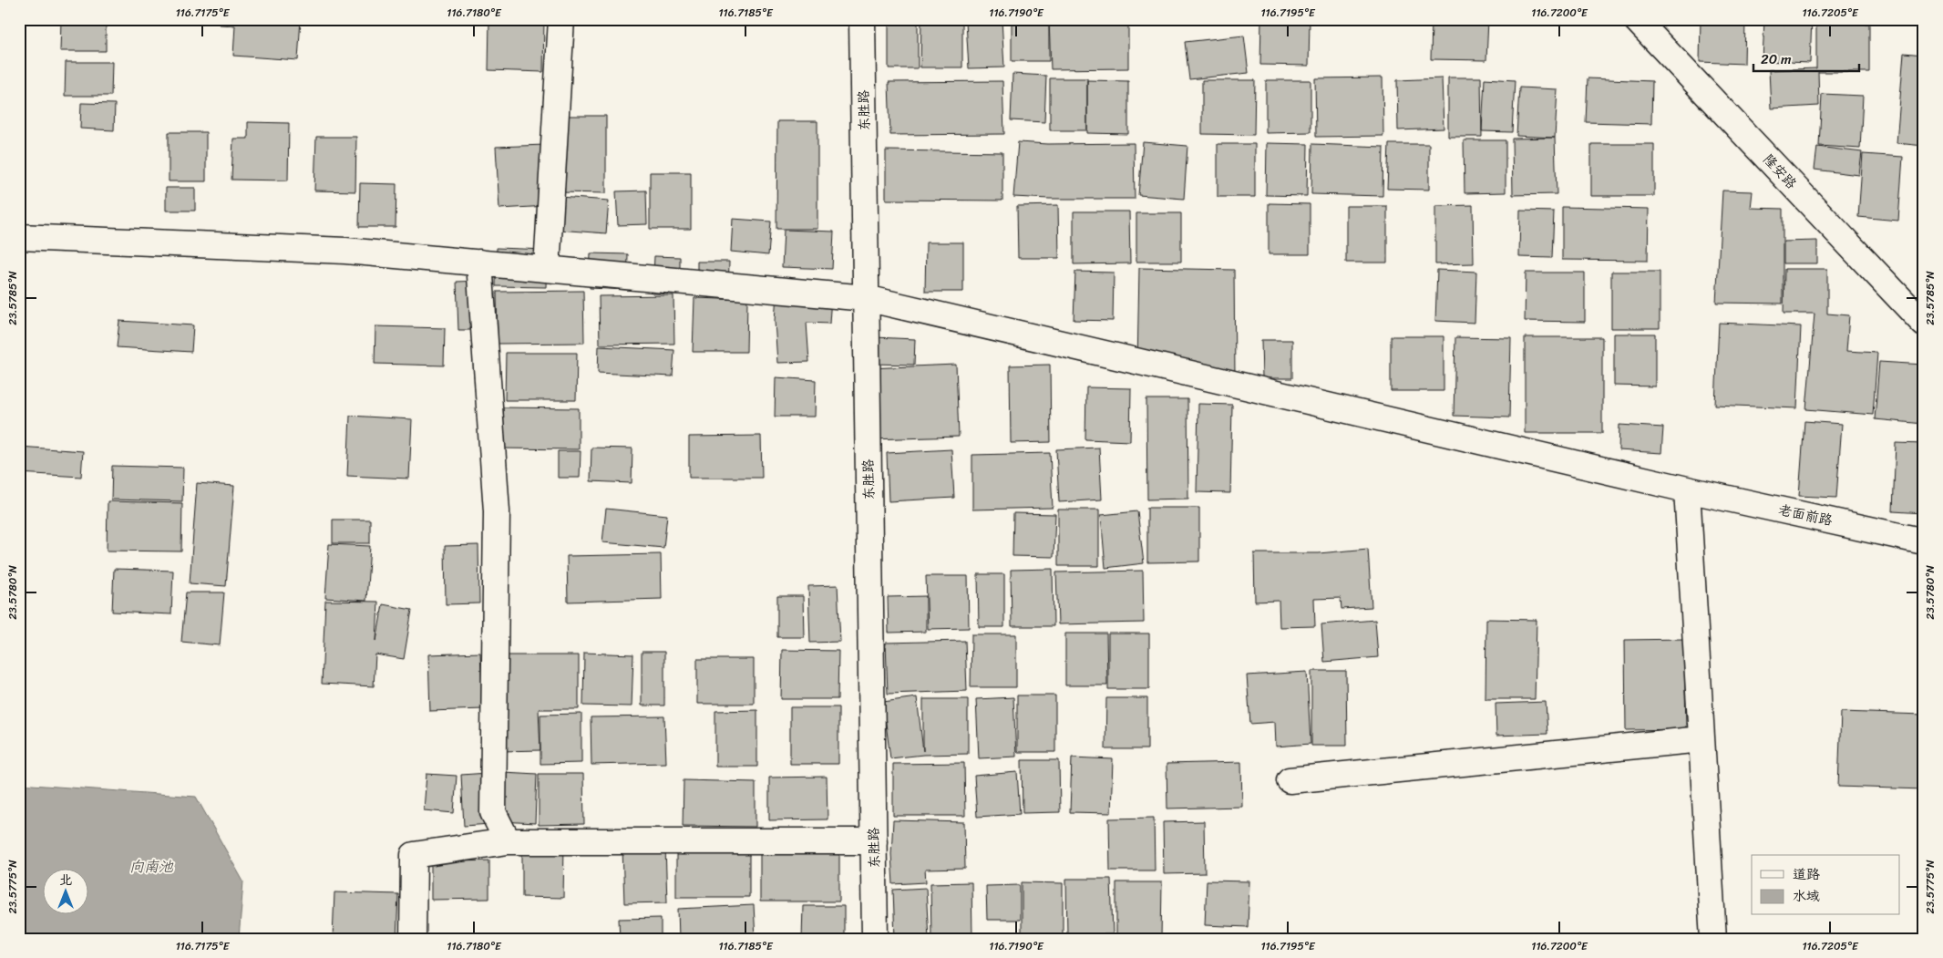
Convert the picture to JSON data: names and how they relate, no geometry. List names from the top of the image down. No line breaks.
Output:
{"streets":{"street":["东胜路","隆安路","老面前路"]},"crossings":[["东胜路","老面前路"]],"water":["向南池"],"legend":["道路","水域"],"scale_bar":"20 m","north":"top","coordinates":["116.7175°E","116.7180°E","116.7185°E","116.7190°E","116.7195°E","116.7200°E","116.7205°E","23.5785°N","23.5780°N","23.5775°N"]}
